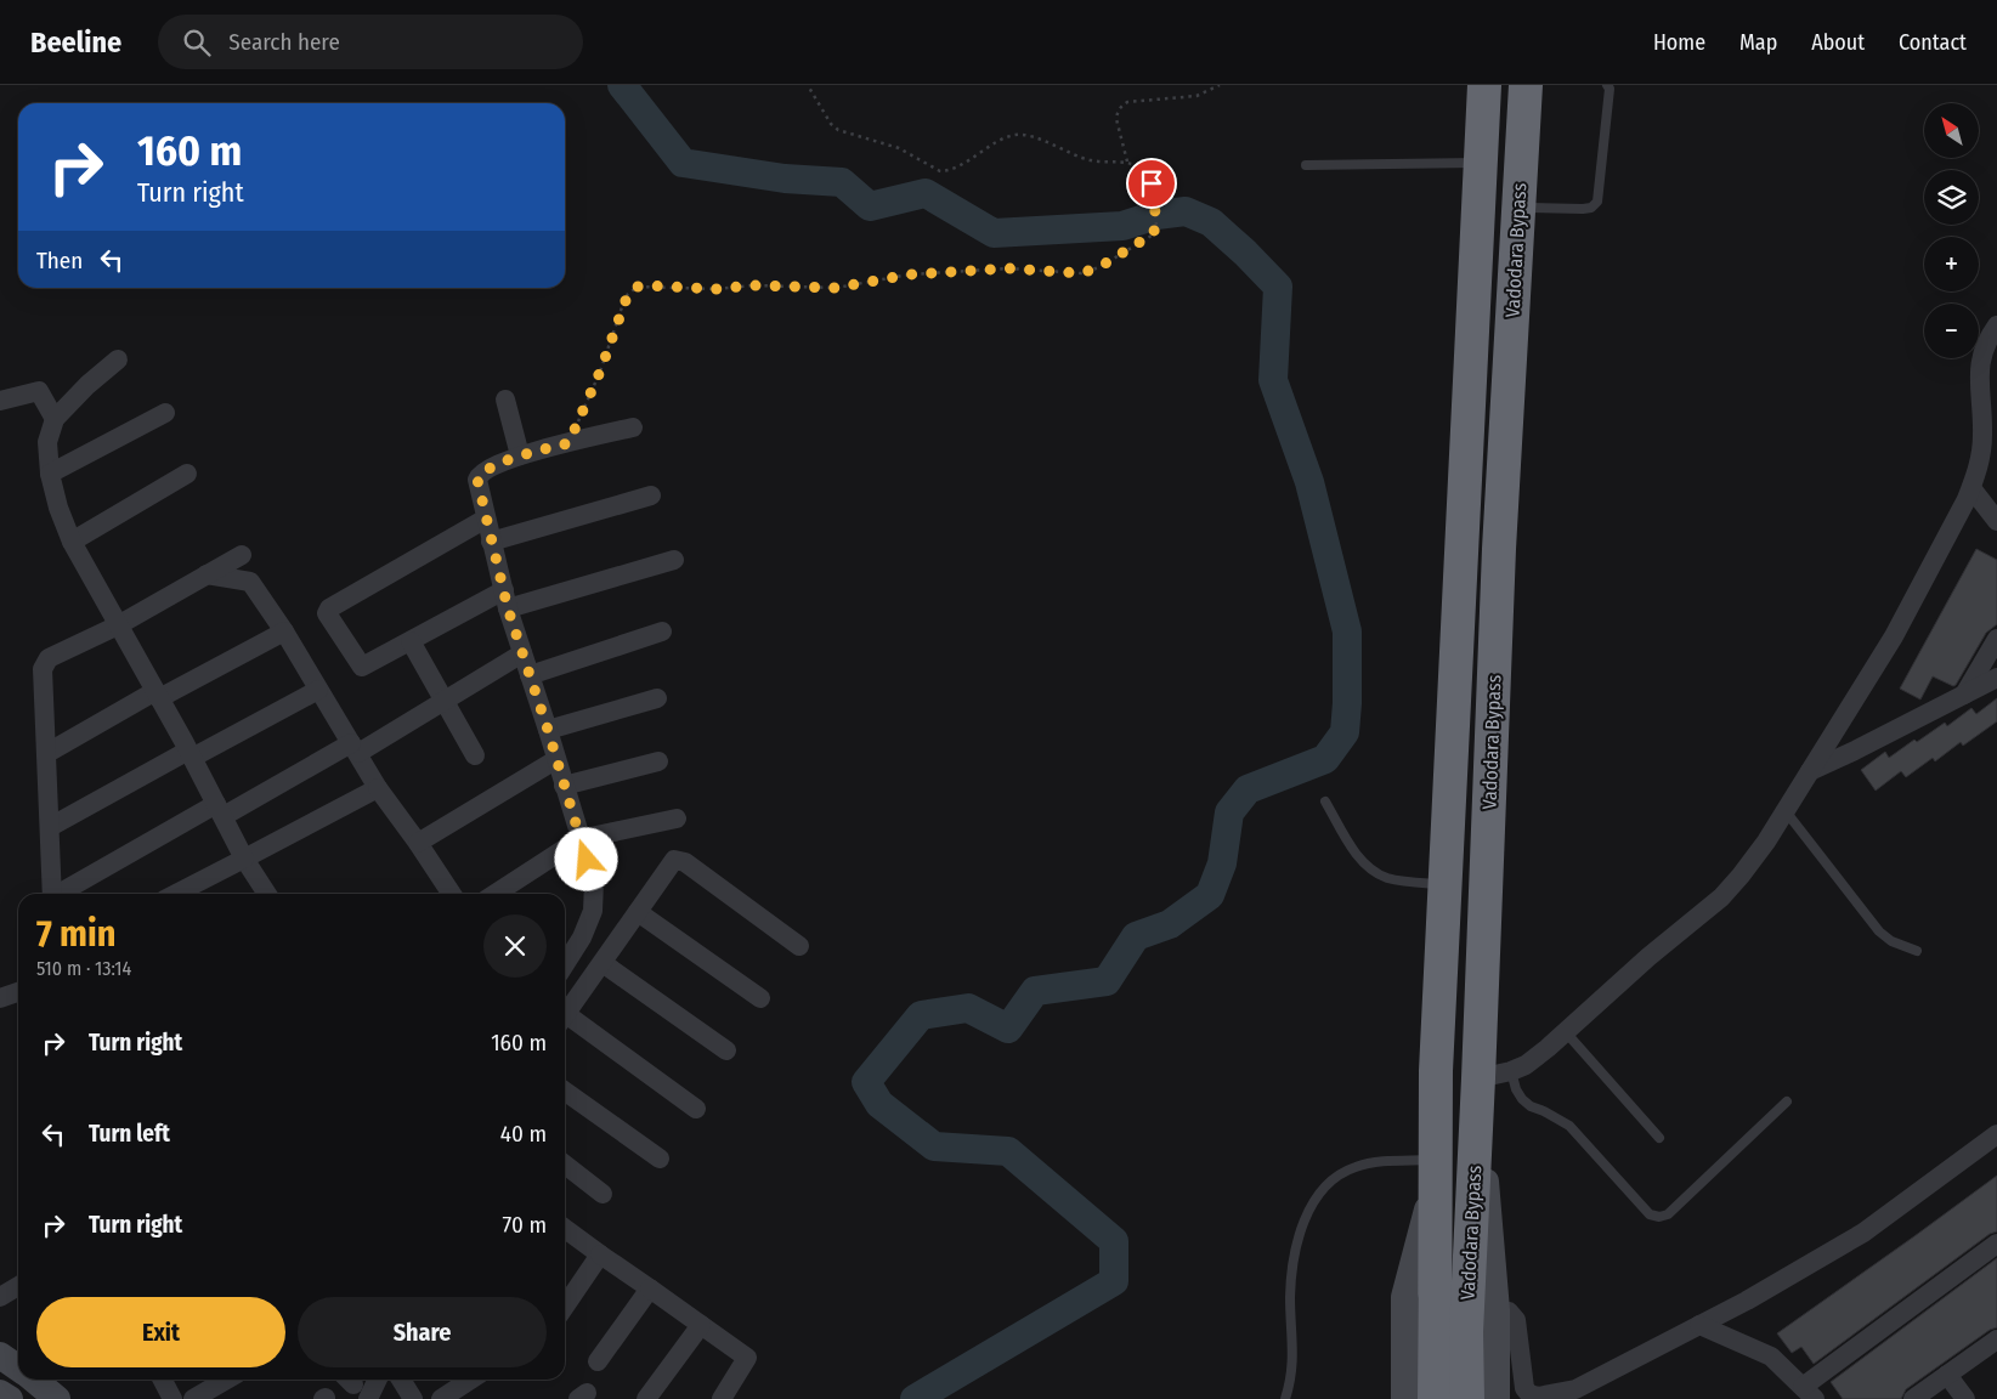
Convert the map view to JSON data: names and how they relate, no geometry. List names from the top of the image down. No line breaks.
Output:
{"streets":{"highway":["Vadodara Bypass"]},"north":"top left","page":{"header":"Beeline","search":"Search here","nav":["Home","Map","About","Contact"],"map_buttons":["+","−"],"turn":["160 m","Turn right"],"then":"Then","heading":["7 min","510 m · 13:14"],"list":[{"name":"Turn right","value":"160 m"},{"name":"Turn left","value":"40 m"},{"name":"Turn right","value":"70 m"}],"buttons":["Exit","Share"]}}
